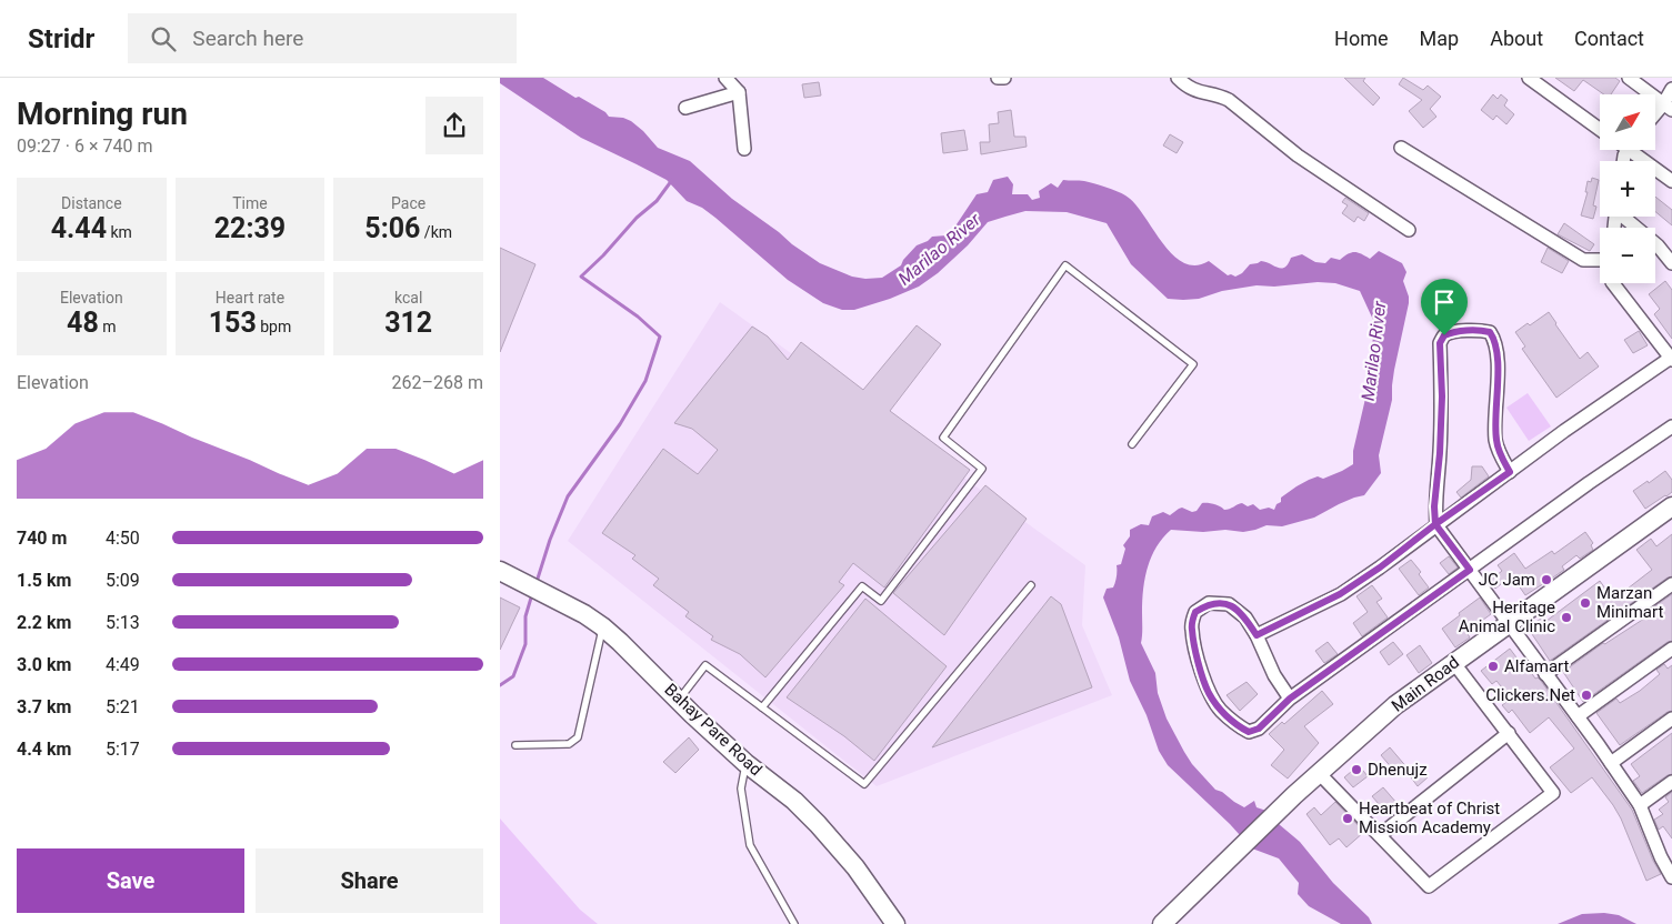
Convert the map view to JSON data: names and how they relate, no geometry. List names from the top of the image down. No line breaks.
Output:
{"streets":{"main road":["Main Road","Bahay Pare Road"]},"water":["Marilao River"],"places":["JC Jam","Marzan Minimart","Heritage Animal Clinic","Alfamart","Clickers.Net","Dhenujz","Heartbeat of Christ Mission Academy"],"north":"top right","page":{"header":"Stridr","search":"Search here","nav":["Home","Map","About","Contact"],"heading":["Morning run","09:27 · 6 × 740 m"],"map_buttons":["+","−"],"stats":[["Distance","4.44 km"],["Time","22:39"],["Pace","5:06 /km"],["Elevation","48 m"],["Heart rate","153 bpm"],["kcal","312"]],"chart":["Elevation","262–268 m"],"list":[{"name":"740 m","note":"4:50"},{"name":"1.5 km","note":"5:09"},{"name":"2.2 km","note":"5:13"},{"name":"3.0 km","note":"4:49"},{"name":"3.7 km","note":"5:21"},{"name":"4.4 km","note":"5:17"}],"buttons":["Save","Share"]}}
